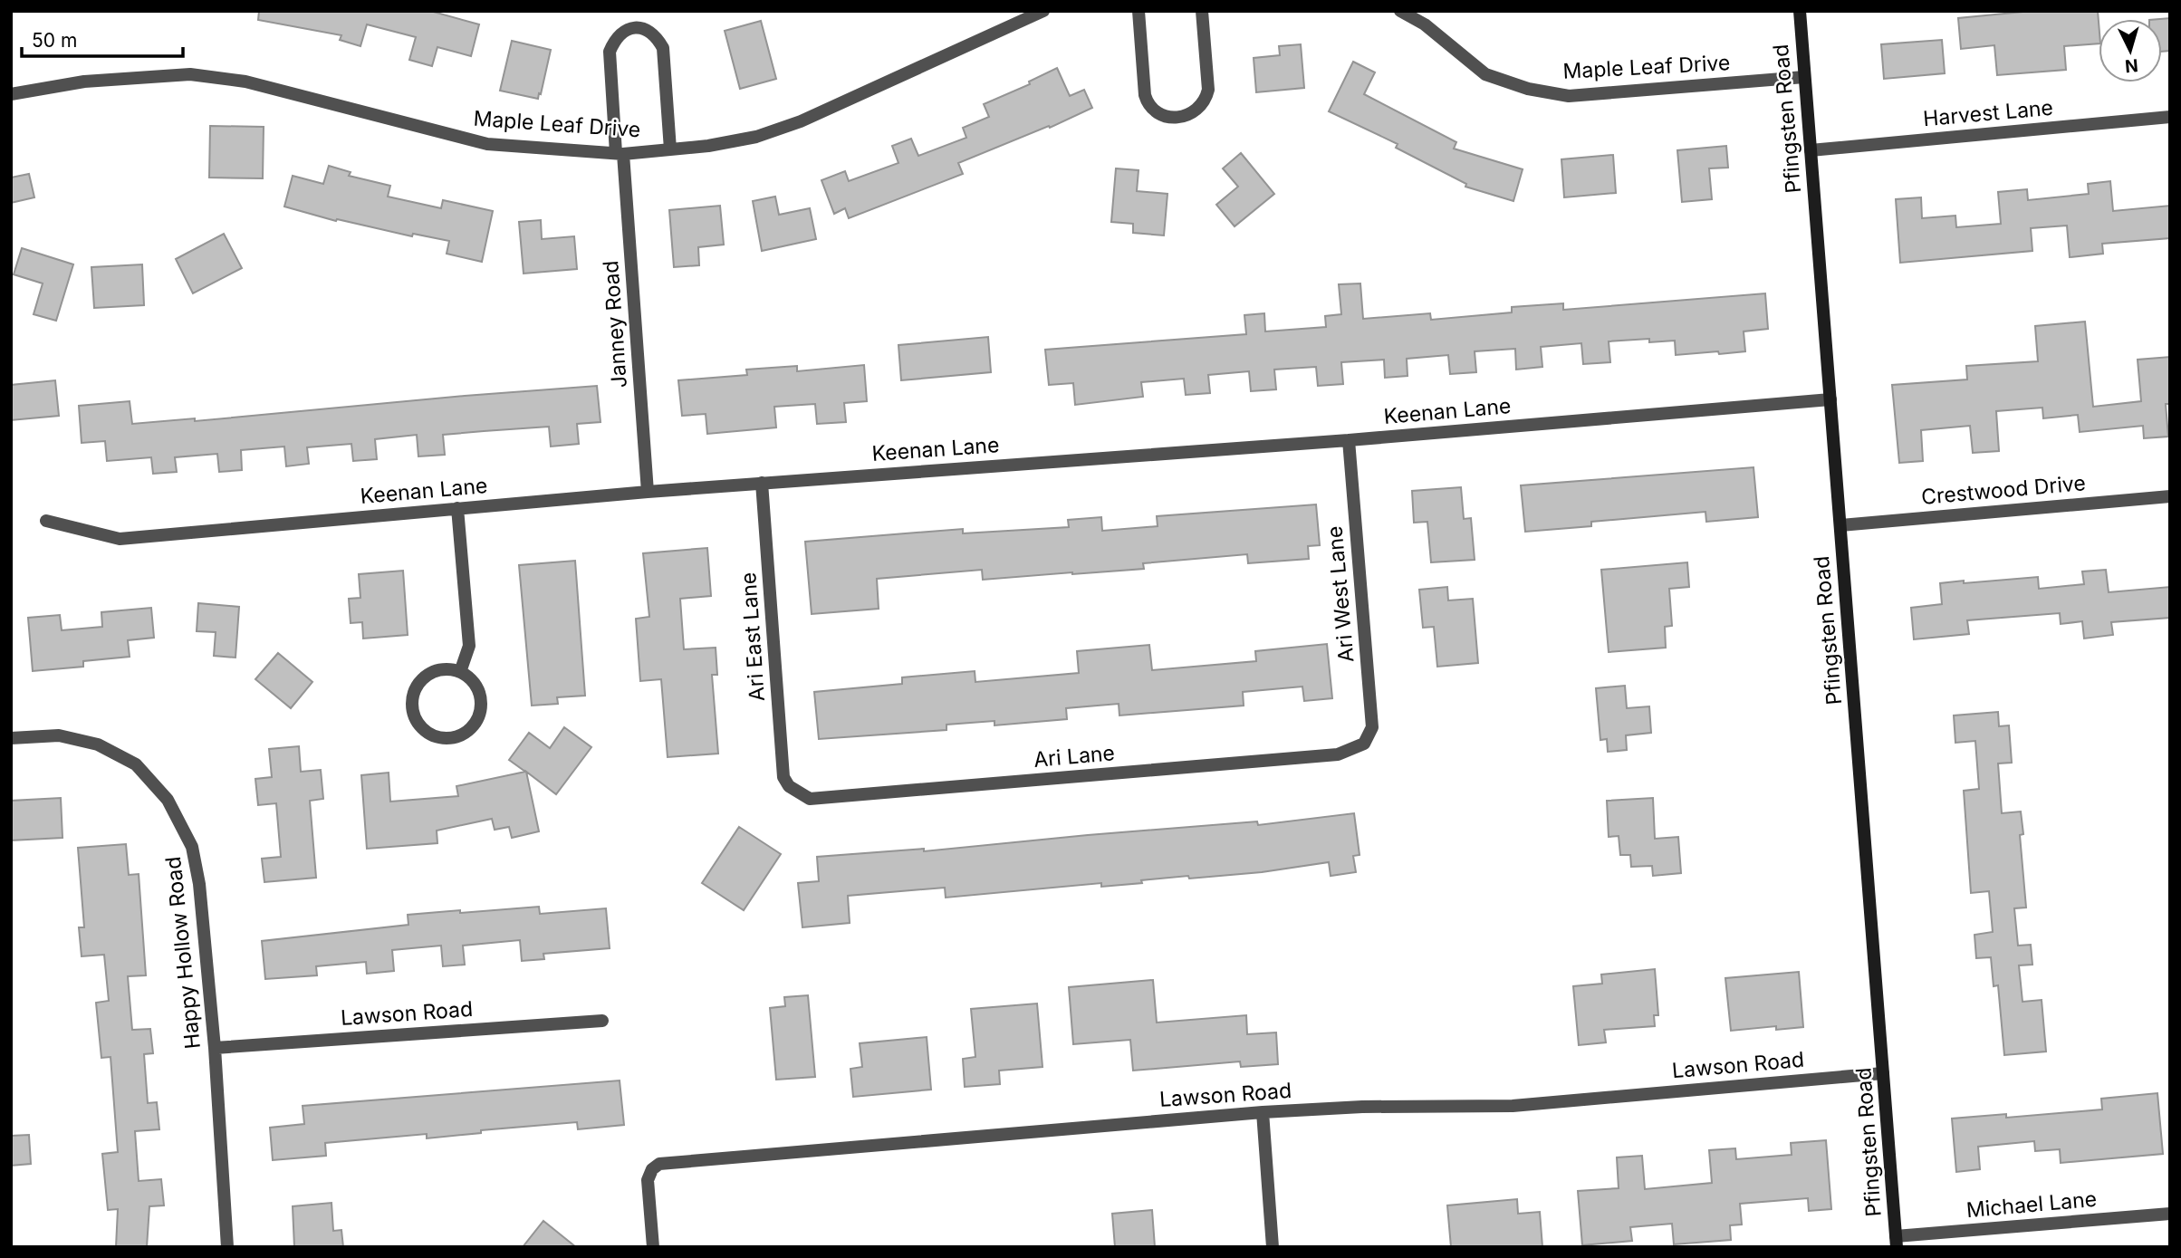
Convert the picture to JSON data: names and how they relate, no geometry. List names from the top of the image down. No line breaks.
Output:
{"streets":{"main road":["Pfingsten Road"],"street":["Maple Leaf Drive","Harvest Lane","Janney Road","Keenan Lane","Crestwood Drive","Ari West Lane","Ari East Lane","Ari Lane","Happy Hollow Road","Lawson Road","Michael Lane"]},"crossings":[["Maple Leaf Drive","Pfingsten Road"],["Maple Leaf Drive","Janney Road"],["Harvest Lane","Pfingsten Road"],["Pfingsten Road","Keenan Lane"],["Pfingsten Road","Crestwood Drive"],["Pfingsten Road","Lawson Road"],["Pfingsten Road","Michael Lane"],["Janney Road","Keenan Lane"],["Keenan Lane","Ari West Lane"],["Keenan Lane","Ari East Lane"],["Ari West Lane","Ari Lane"],["Ari East Lane","Ari Lane"],["Happy Hollow Road","Lawson Road"]],"scale_bar":"50 m","north":"bottom"}
